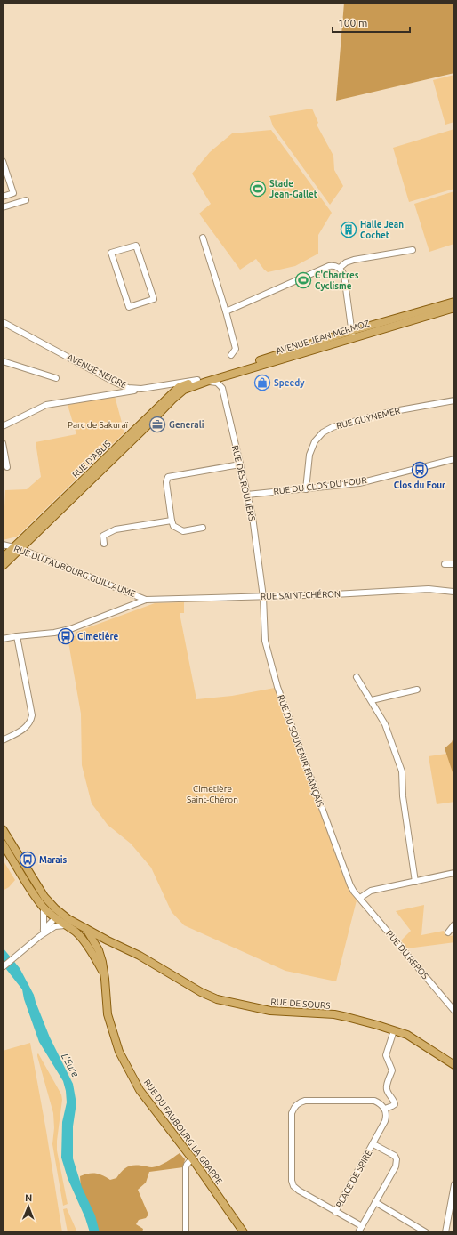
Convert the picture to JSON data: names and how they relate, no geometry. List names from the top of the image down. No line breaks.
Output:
{"streets":{"main road":["AVENUE JEAN MERMOZ","RUE D'ABLIS","RUE DE SOURS","RUE DU FAUBOURG LA GRAPPE"],"street":["AVENUE NEIGRE","RUE GUYNEMER","RUE DES ROULIERS","RUE DU CLOS DU FOUR","RUE DU FAUBOURG GUILLAUME","RUE SAINT-CHÉRON","RUE DU SOUVENIR FRANÇAIS","RUE DU REPOS","PLACE DE SPIRE"]},"crossings":[["AVENUE JEAN MERMOZ","AVENUE NEIGRE"],["AVENUE JEAN MERMOZ","RUE D'ABLIS"],["AVENUE JEAN MERMOZ","RUE DES ROULIERS"],["AVENUE NEIGRE","RUE D'ABLIS"],["RUE GUYNEMER","RUE DU CLOS DU FOUR"],["RUE D'ABLIS","RUE DU FAUBOURG GUILLAUME"],["RUE DES ROULIERS","RUE DU CLOS DU FOUR"],["RUE DES ROULIERS","RUE SAINT-CHÉRON"],["RUE DES ROULIERS","RUE DU SOUVENIR FRANÇAIS"],["RUE DU FAUBOURG GUILLAUME","RUE SAINT-CHÉRON"],["RUE SAINT-CHÉRON","RUE DU SOUVENIR FRANÇAIS"],["RUE DU SOUVENIR FRANÇAIS","RUE DU REPOS"],["RUE DE SOURS","RUE DU FAUBOURG LA GRAPPE"]],"water":["L'Eure"],"parks":["Parc de Sakuraï","Cimetière Saint-Chéron"],"places":{"sports":["Stade Jean-Gallet","C'Chartres Cyclisme"],"building":["Halle Jean Cochet"],"shop":["Speedy"],"office":["Generali"],"bus stop":["Clos du Four","Cimetière","Marais"]},"scale_bar":"100 m","north":"top"}
